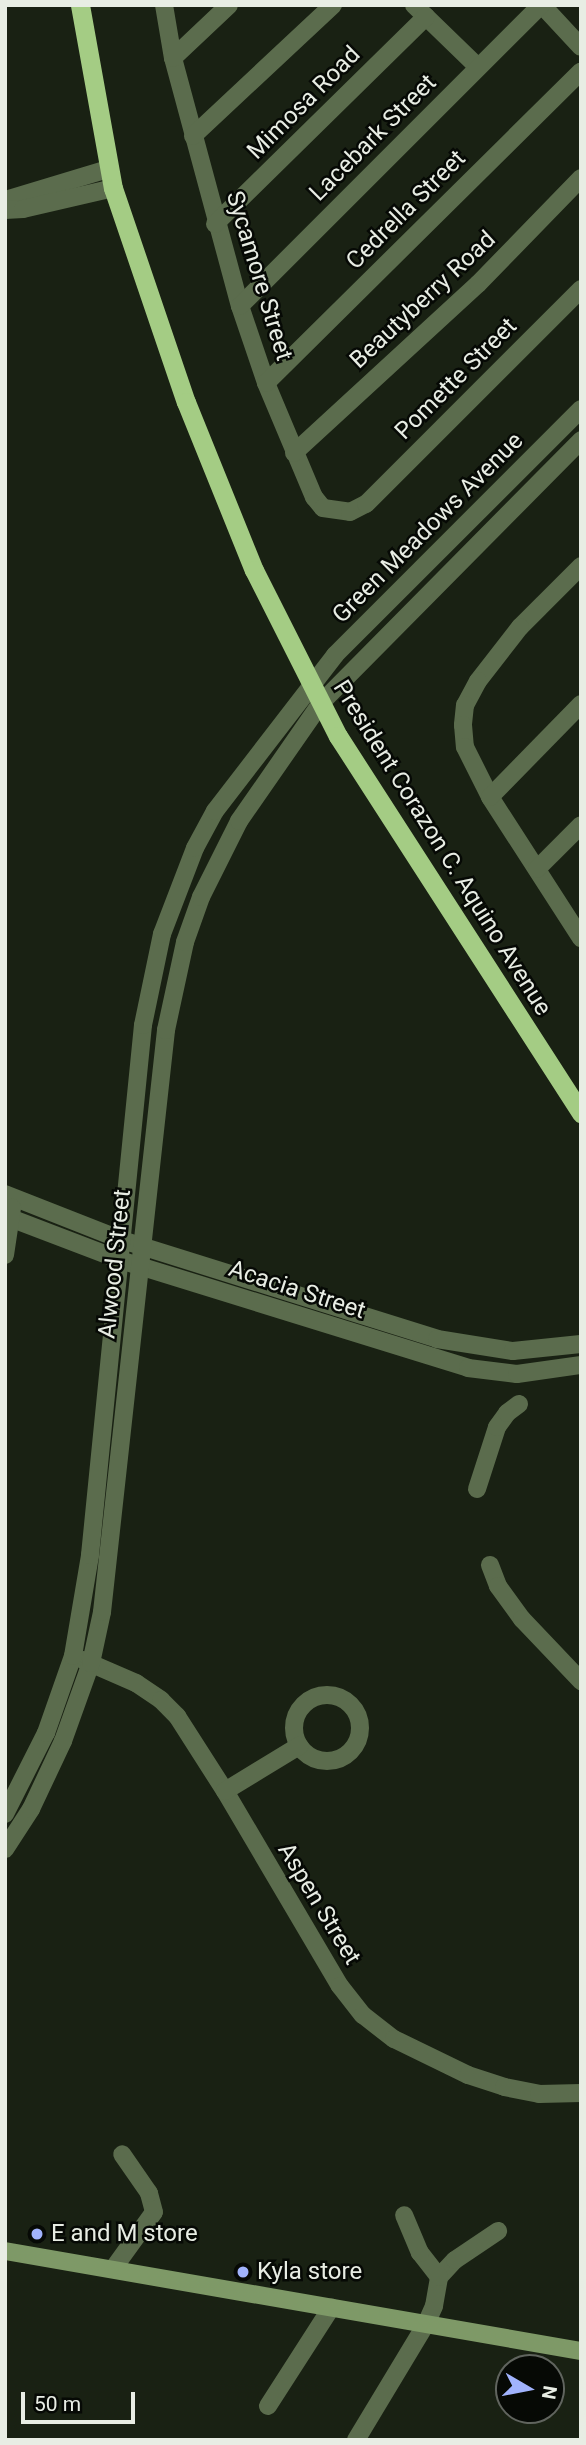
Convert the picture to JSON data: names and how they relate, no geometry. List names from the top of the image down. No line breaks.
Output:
{"streets":{"highway":["President Corazon C. Aquino Avenue"],"street":["Mimosa Road","Lacebark Street","Cedrella Street","Sycamore Street","Beautyberry Road","Pomette Street","Green Meadows Avenue","Alwood Street","Acacia Street","Aspen Street"]},"crossings":[["Mimosa Road","Sycamore Street"],["Lacebark Street","Sycamore Street"],["Cedrella Street","Sycamore Street"],["Sycamore Street","Beautyberry Road"],["Sycamore Street","Pomette Street"],["Green Meadows Avenue","President Corazon C. Aquino Avenue"],["Green Meadows Avenue","Alwood Street"],["President Corazon C. Aquino Avenue","Alwood Street"],["Alwood Street","Acacia Street"],["Alwood Street","Aspen Street"]],"places":["E and M store","Kyla store"],"scale_bar":"50 m","north":"right"}
